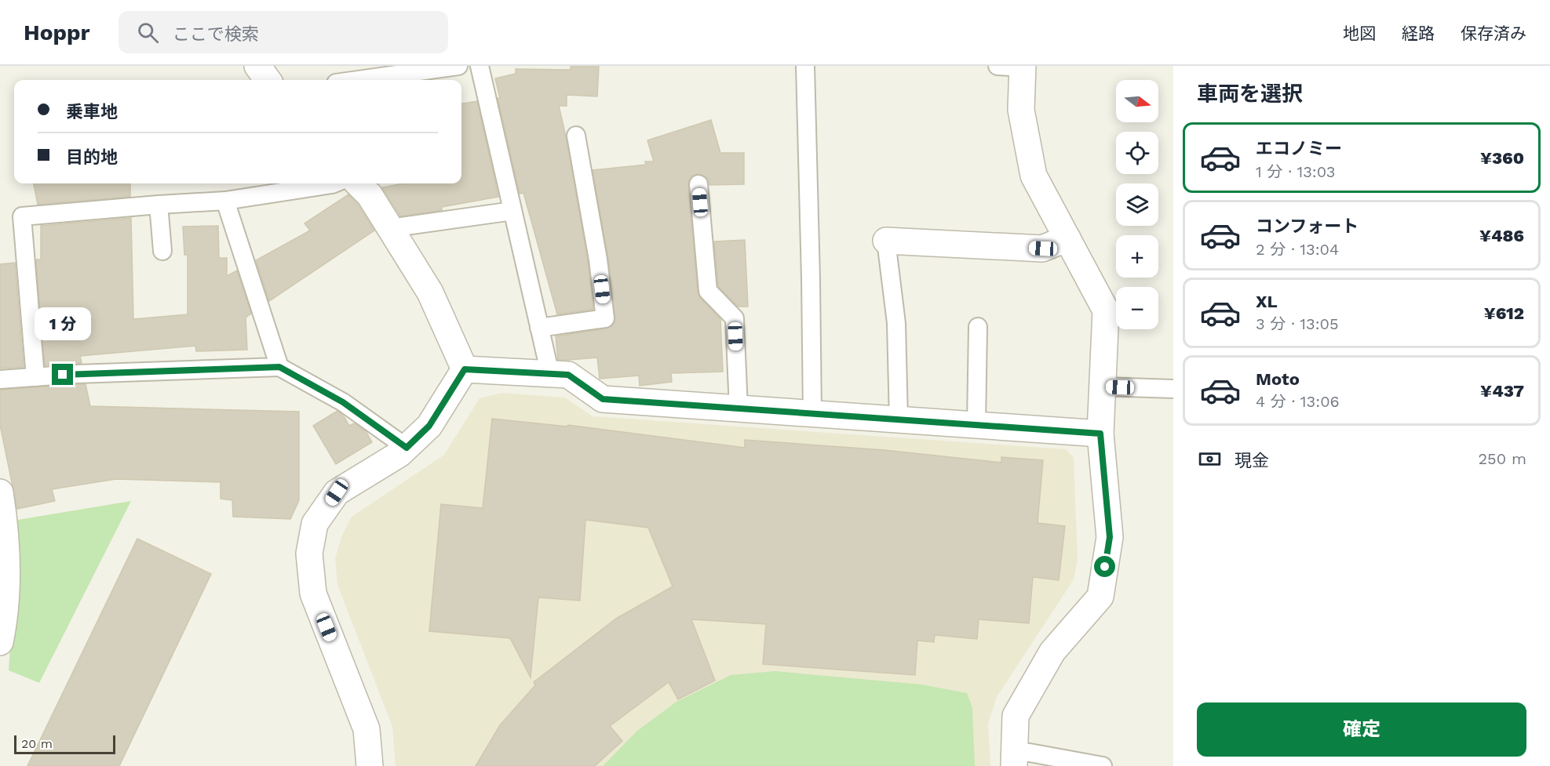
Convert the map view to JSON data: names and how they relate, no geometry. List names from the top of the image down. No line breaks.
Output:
{"scale_bar":"20 m","north":"right","page":{"header":"Hoppr","search":"ここで検索","nav":["地図","経路","保存済み"],"heading":"車両を選択","map_buttons":["+","−"],"banner":["乗車地","目的地"],"list":[{"name":"エコノミー","note":"1 分 · 13:03","value":"¥360"},{"name":"コンフォート","note":"2 分 · 13:04","value":"¥486"},{"name":"XL","note":"3 分 · 13:05","value":"¥612"},{"name":"Moto","note":"4 分 · 13:06","value":"¥437"}],"bubble":"1 分","pay":["現金","250 m"],"buttons":"確定","scale":"20 m"}}
